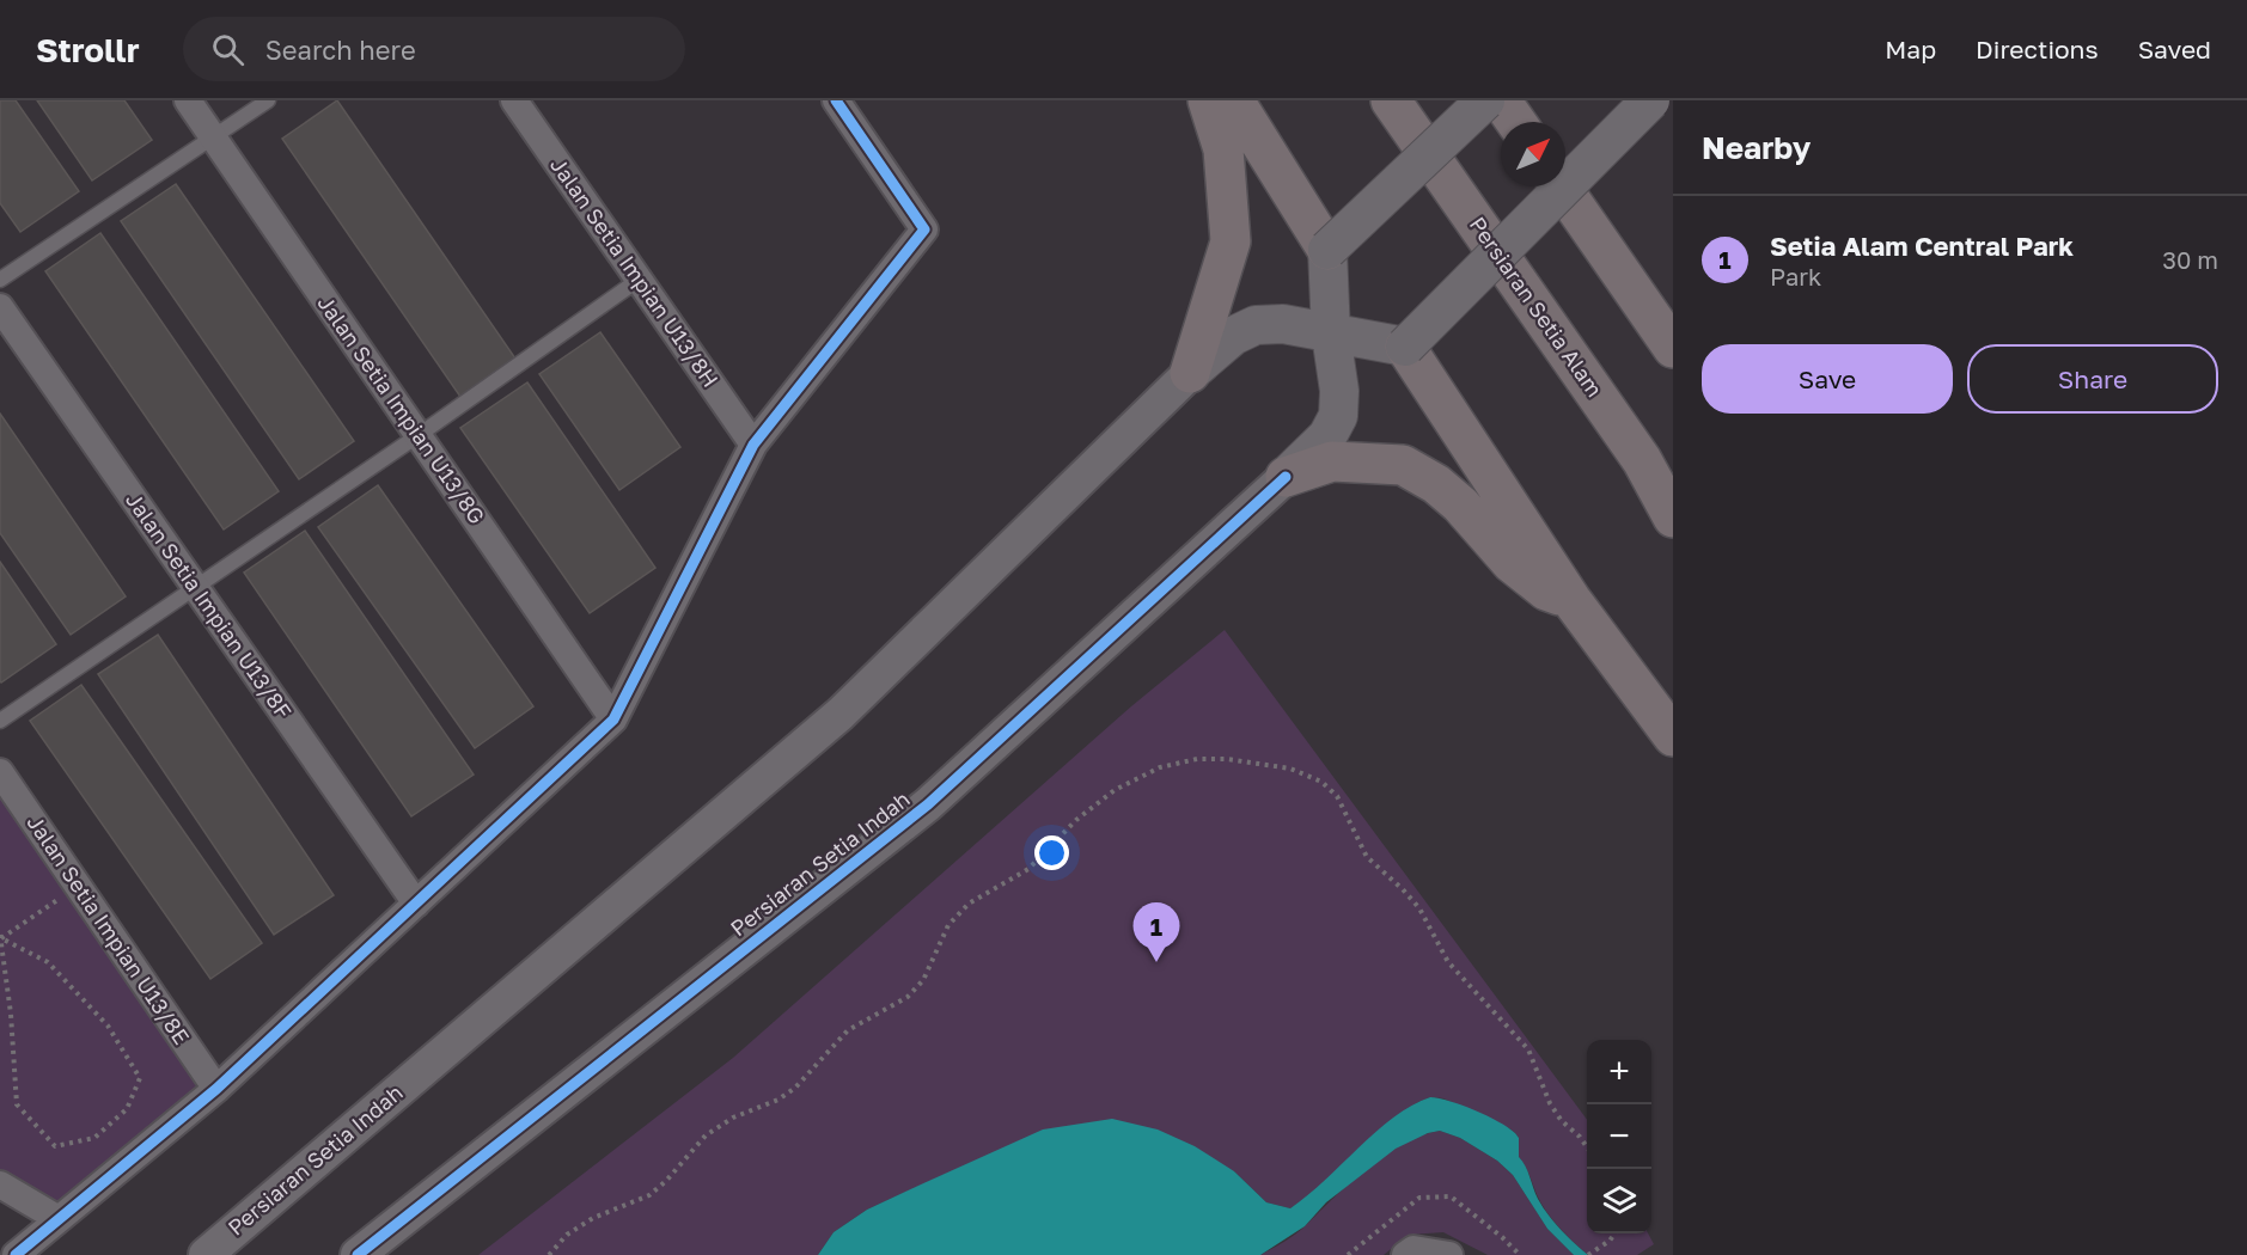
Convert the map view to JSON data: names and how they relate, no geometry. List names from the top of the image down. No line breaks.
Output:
{"streets":{"highway":["Persiaran Setia Alam"],"street":["Jalan Setia Impian U13/8H","Jalan Setia Impian U13/8G","Jalan Setia Impian U13/8F","Persiaran Setia Indah","Jalan Setia Impian U13/8E"]},"north":"top right","page":{"header":"Strollr","search":"Search here","nav":["Map","Directions","Saved"],"heading":"Nearby","list":[{"mark":"1","name":"Setia Alam Central Park","note":"Park","value":"30 m"}],"buttons":["Save","Share"],"pins":"1","map_buttons":["+","−"]}}
